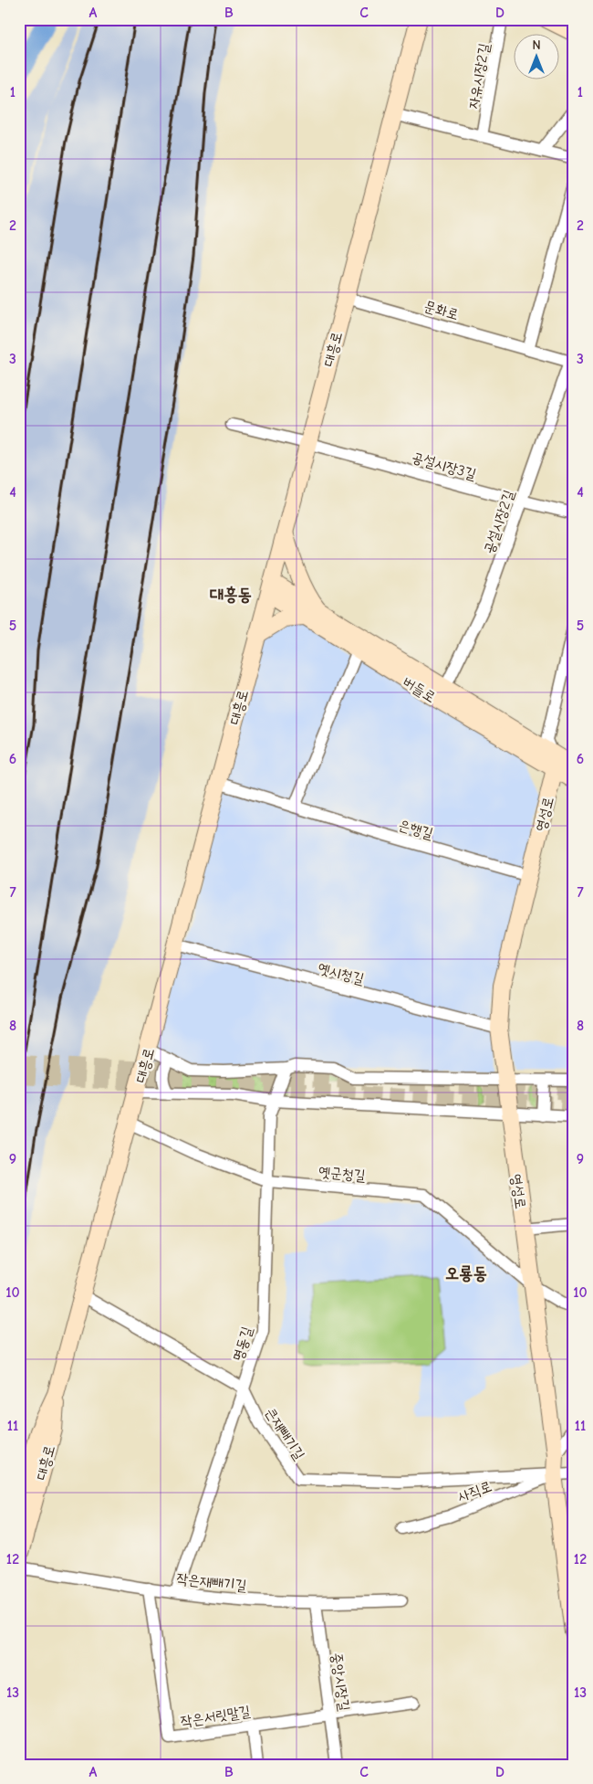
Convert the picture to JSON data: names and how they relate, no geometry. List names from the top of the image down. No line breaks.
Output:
{"streets":{"street":["자유시장2길","문화로","대흥로","공설시장3길","공설시장2길","버들로","영성로","은행길","옛시청길","옛군청길","명동길","큰재빼기길","사직로","작은재빼기길","중앙시장길","작은서릿말길"]},"crossings":[["문화로","대흥로"],["문화로","공설시장2길"],["대흥로","공설시장3길"],["대흥로","버들로"],["대흥로","은행길"],["대흥로","옛시청길"],["대흥로","옛군청길"],["공설시장3길","공설시장2길"],["공설시장2길","버들로"],["버들로","영성로"],["영성로","은행길"],["영성로","옛시청길"],["영성로","옛군청길"],["영성로","큰재빼기길"],["영성로","사직로"],["옛군청길","명동길"],["명동길","큰재빼기길"],["명동길","작은재빼기길"],["큰재빼기길","사직로"],["작은재빼기길","중앙시장길"],["작은재빼기길","작은서릿말길"],["중앙시장길","작은서릿말길"]],"districts":["대흥동","오룡동"],"north":"top","grid":{"columns":["A","B","C","D"],"rows":["1","2","3","4","5","6","7","8","9","10","11","12","13"]}}
